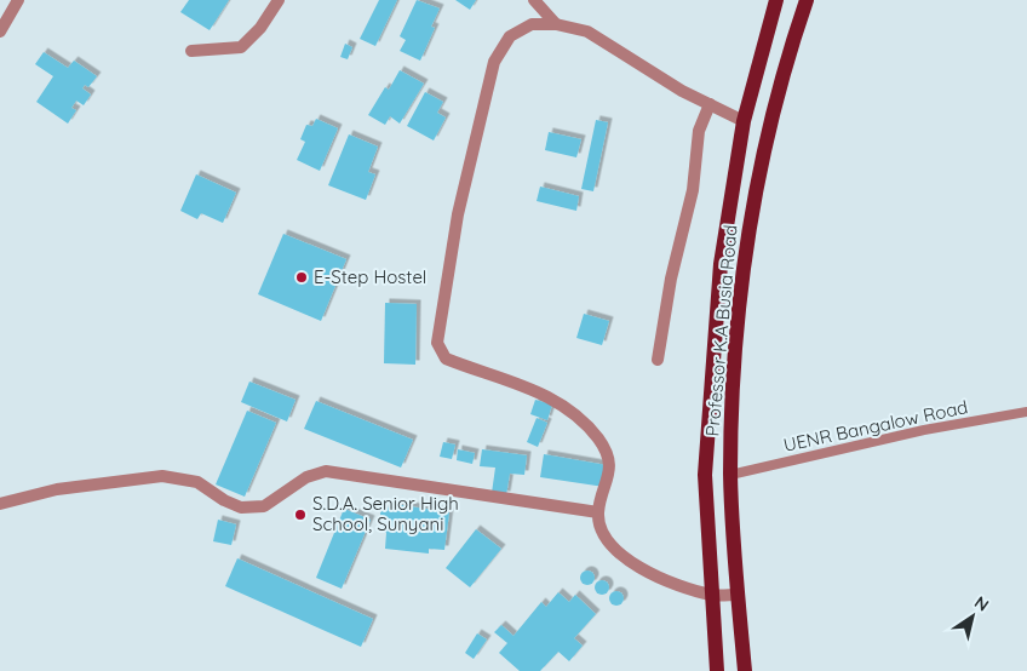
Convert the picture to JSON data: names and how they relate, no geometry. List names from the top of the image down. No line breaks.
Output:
{"streets":{"main road":["Professor K.A Busia Road"],"lane":["UENR Bangalow Road"]},"crossings":[["Professor K.A Busia Road","UENR Bangalow Road"]],"places":["E-Step Hostel","S.D.A. Senior High School, Sunyani"],"north":"top right"}
